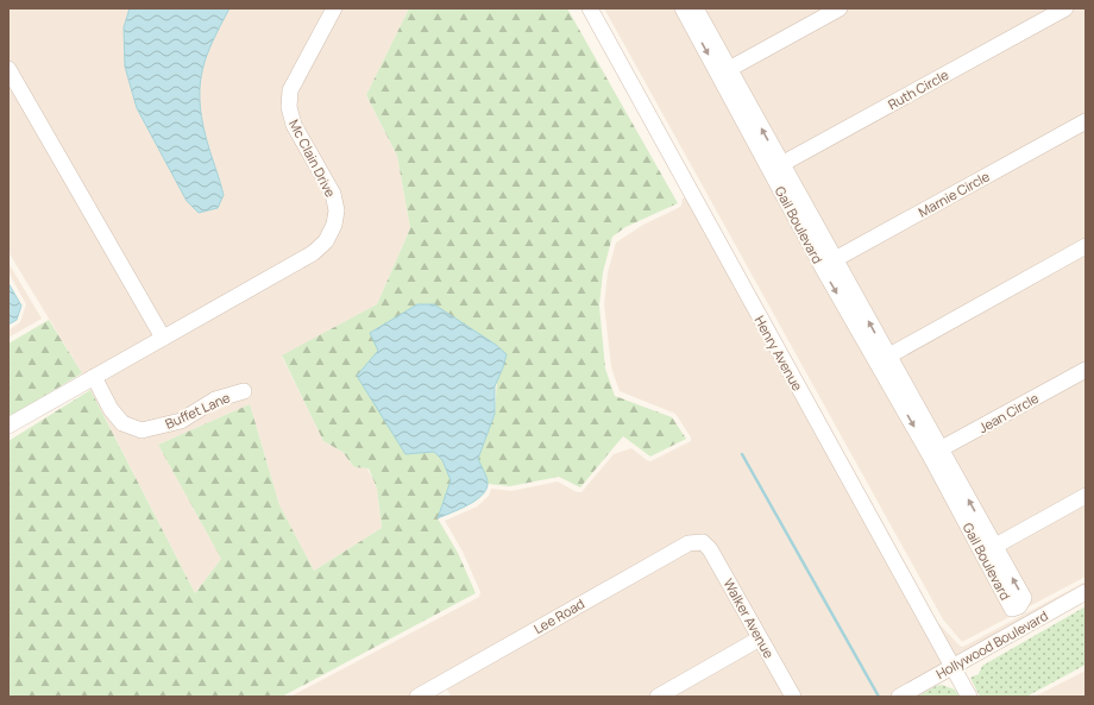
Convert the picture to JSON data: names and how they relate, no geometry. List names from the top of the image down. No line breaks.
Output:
{"streets":{"street":["Ruth Circle","Mc Clain Drive","Marnie Circle","Gail Boulevard","Henry Avenue","Buffet Lane","Jean Circle","Lee Road","Walker Avenue","Hollywood Boulevard"]},"crossings":[["Ruth Circle","Gail Boulevard"],["Mc Clain Drive","Buffet Lane"],["Marnie Circle","Gail Boulevard"],["Gail Boulevard","Jean Circle"],["Henry Avenue","Hollywood Boulevard"],["Lee Road","Walker Avenue"]]}
